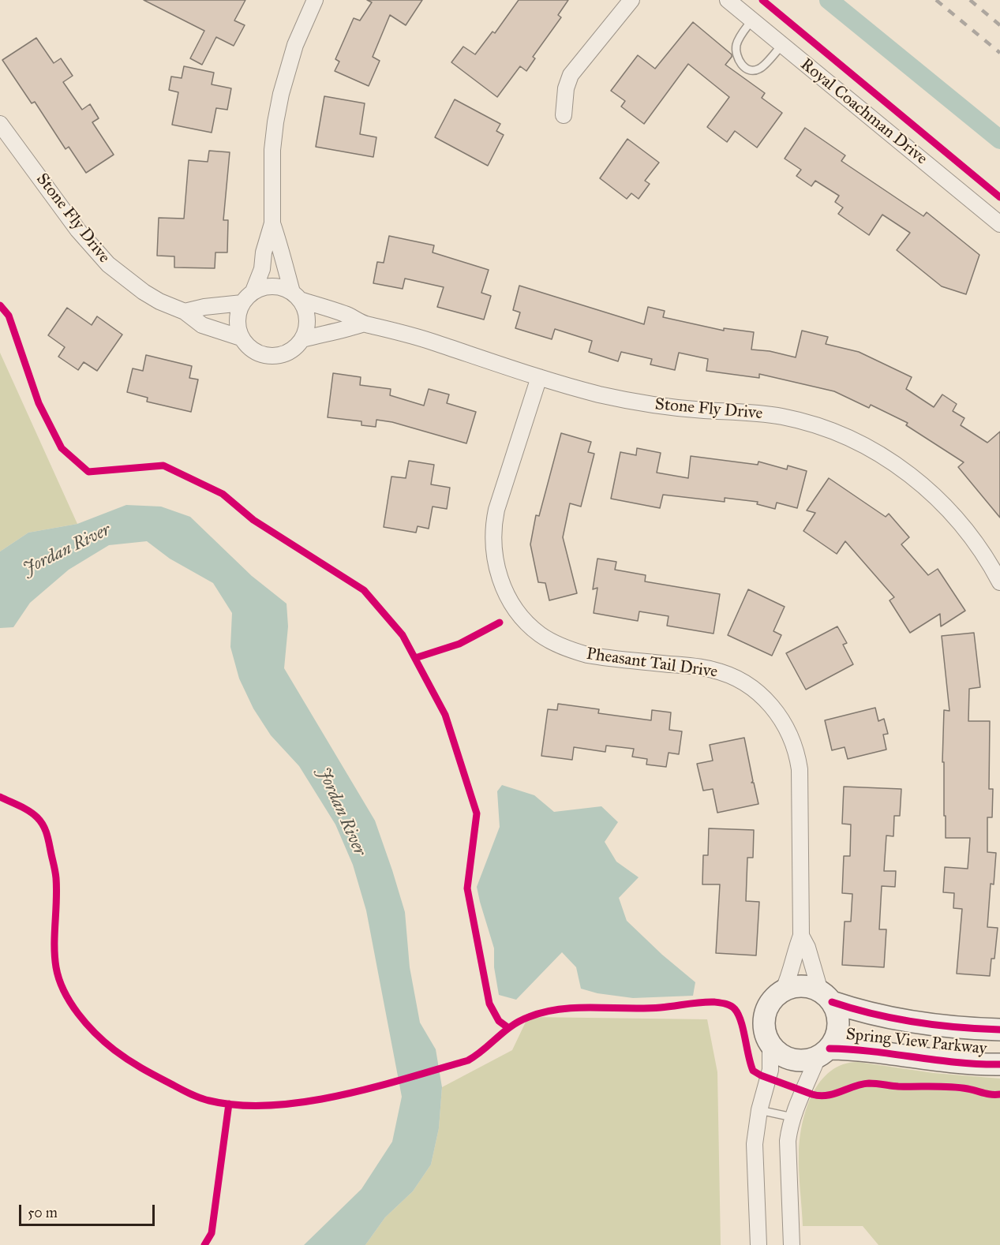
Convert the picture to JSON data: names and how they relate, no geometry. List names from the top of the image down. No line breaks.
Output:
{"streets":{"street":["Royal Coachman Drive","Stone Fly Drive","Pheasant Tail Drive","Spring View Parkway"]},"crossings":[["Stone Fly Drive","Pheasant Tail Drive"],["Pheasant Tail Drive","Spring View Parkway"]],"water":["Jordan River"],"scale_bar":"50 m"}
